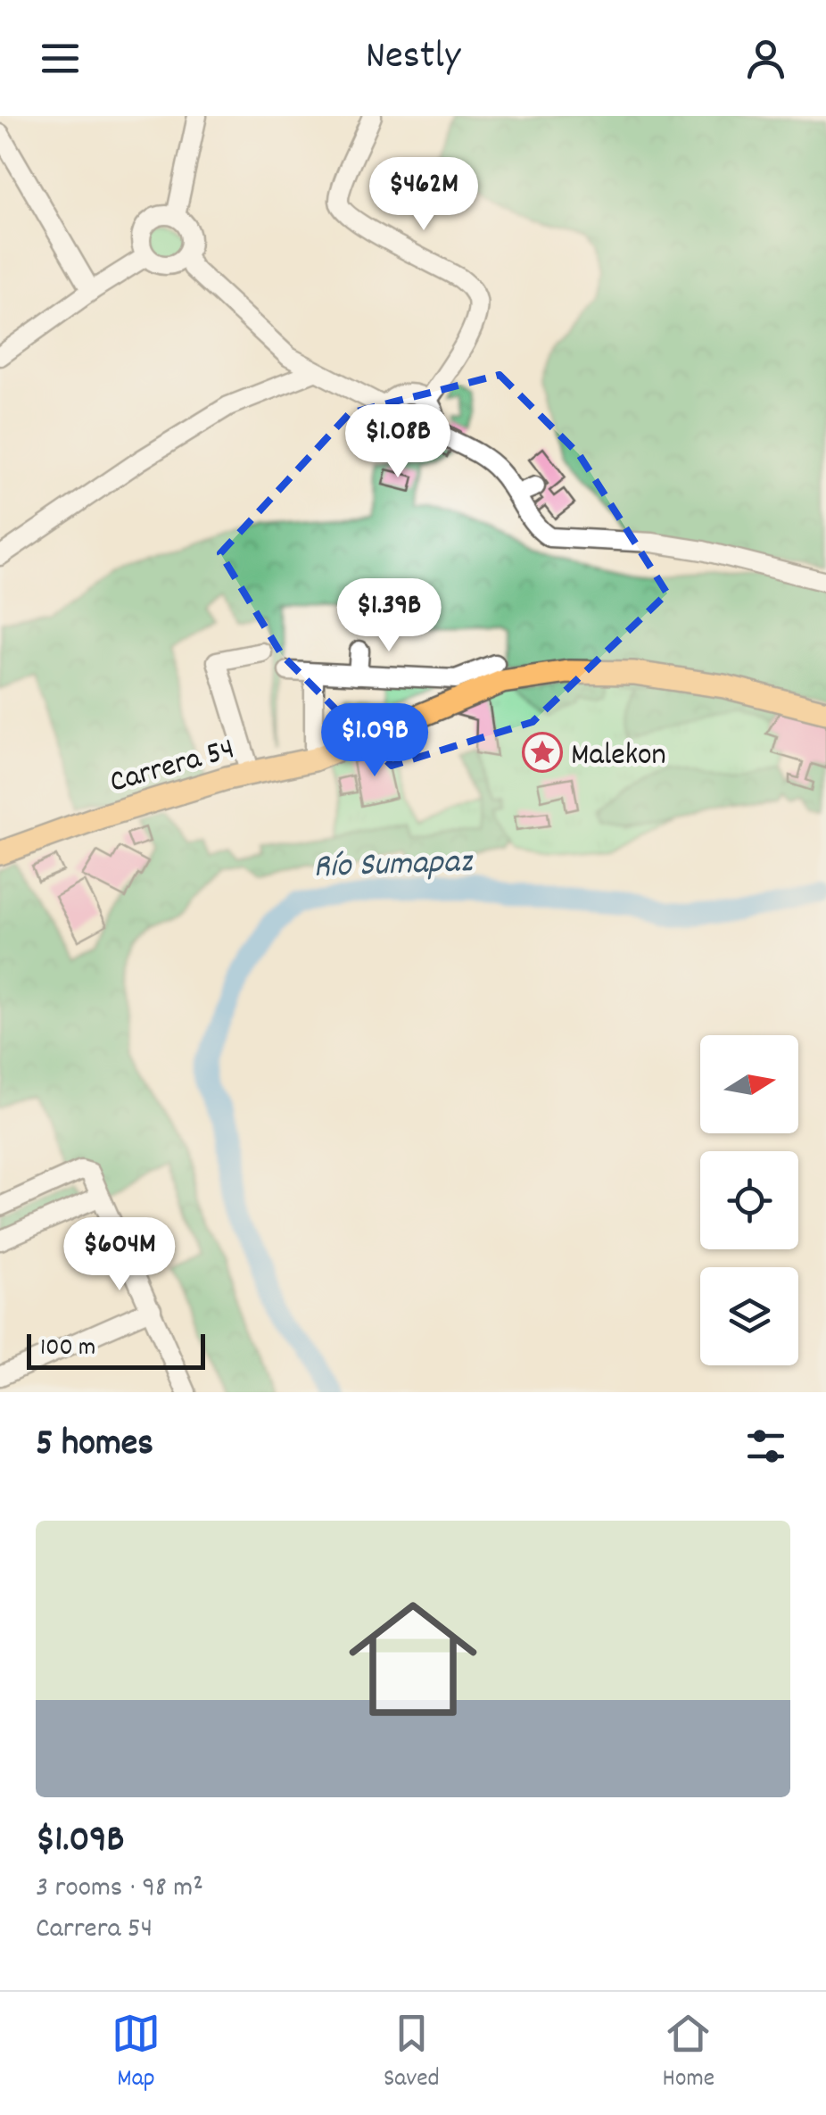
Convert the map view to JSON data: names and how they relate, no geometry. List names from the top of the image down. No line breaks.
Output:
{"streets":{"main road":["Carrera 54"]},"water":["Río Sumapaz"],"places":{"place":["Malekon"]},"scale_bar":"100 m","north":"right","page":{"header":"Nestly","price":["$462M","$1.08B","$1.39B","$1.09B","$604M"],"scale":"100 m","heading":"5 homes","list":[{"name":"$1.09B","note":"3 rooms · 98 m² · Carrera 54"}],"tabs":["Map","Saved","Home"]}}
